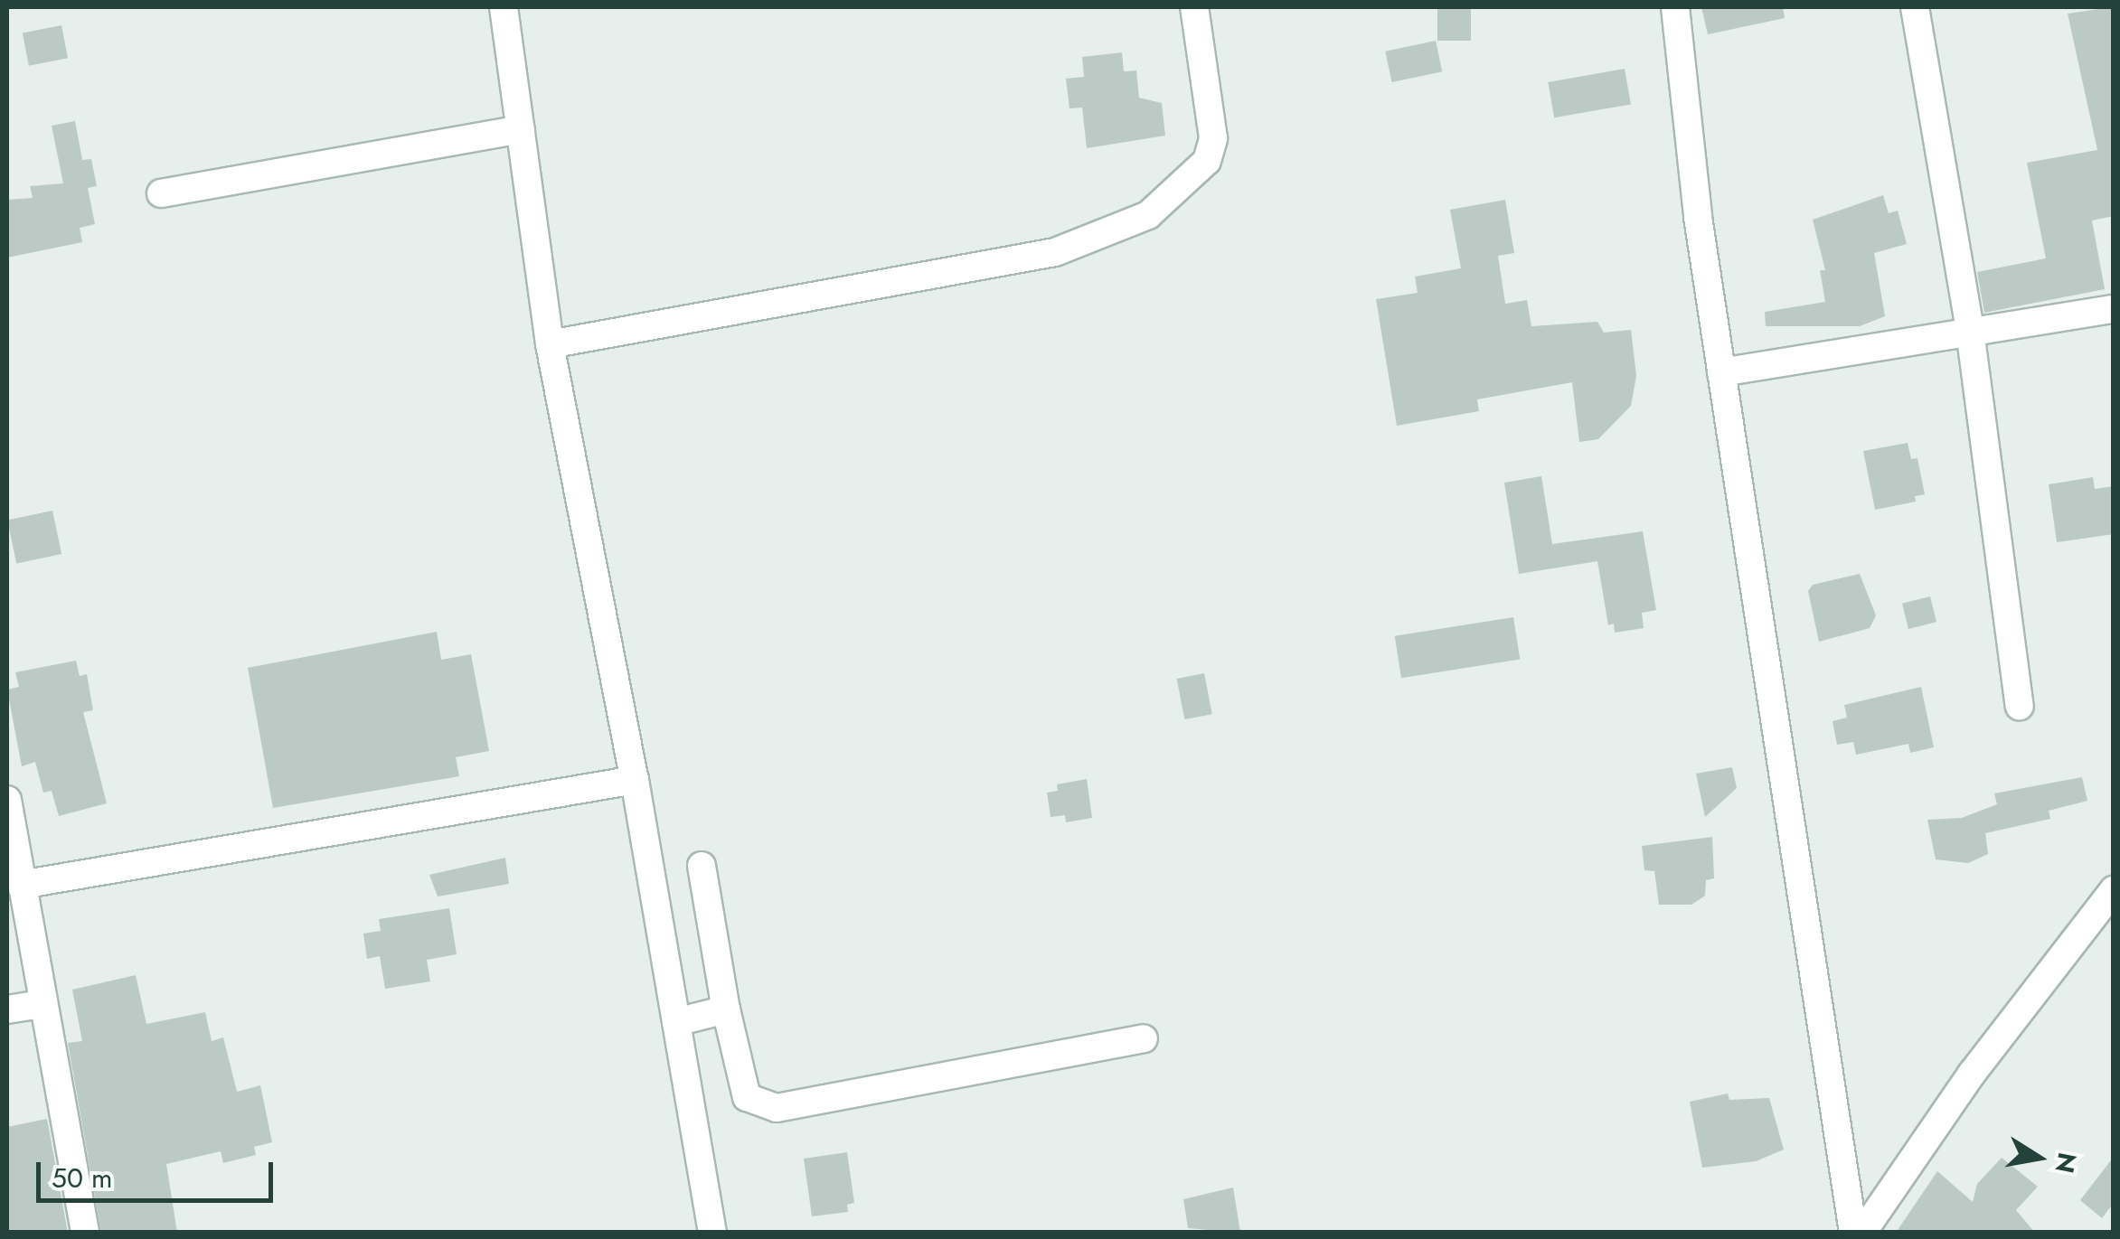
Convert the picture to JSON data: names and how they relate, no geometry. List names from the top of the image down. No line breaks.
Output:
{"scale_bar":"50 m","north":"right"}
